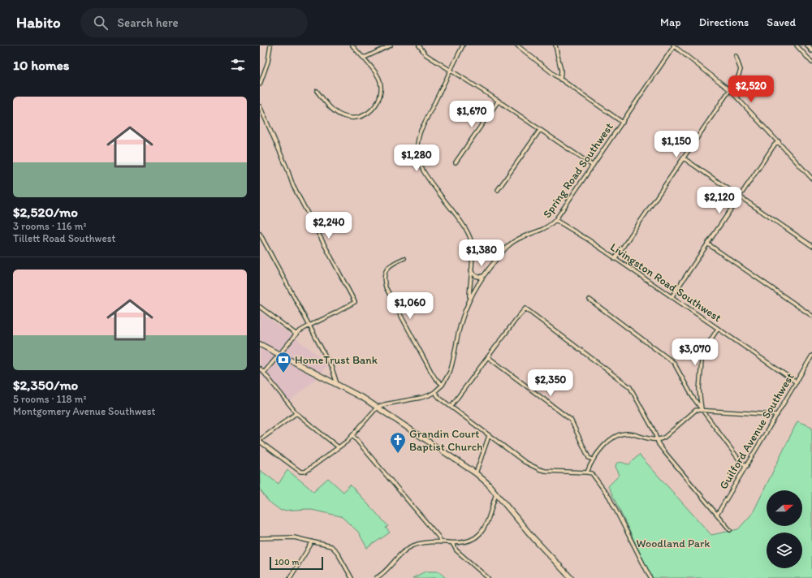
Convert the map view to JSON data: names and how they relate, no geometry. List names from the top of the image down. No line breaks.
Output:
{"streets":{"street":["Spring Road Southwest","Livingston Road Southwest","Guilford Avenue Southwest"]},"crossings":[["Spring Road Southwest","Livingston Road Southwest"],["Livingston Road Southwest","Guilford Avenue Southwest"]],"parks":["Woodland Park"],"places":{"bank":["HomeTrust Bank"],"church":["Grandin Court Baptist Church"]},"scale_bar":"100 m","north":"right","page":{"header":"Habito","search":"Search here","nav":["Map","Directions","Saved"],"heading":"10 homes","price":["$2,520","$1,670","$1,150","$1,280","$2,120","$2,240","$1,380","$1,060","$3,070","$2,350"],"list":[{"name":"$2,520/mo","note":"3 rooms · 116 m² · Tillett Road Southwest"},{"name":"$2,350/mo","note":"5 rooms · 118 m² · Montgomery Avenue Southwest"}],"scale":"100 m"}}
